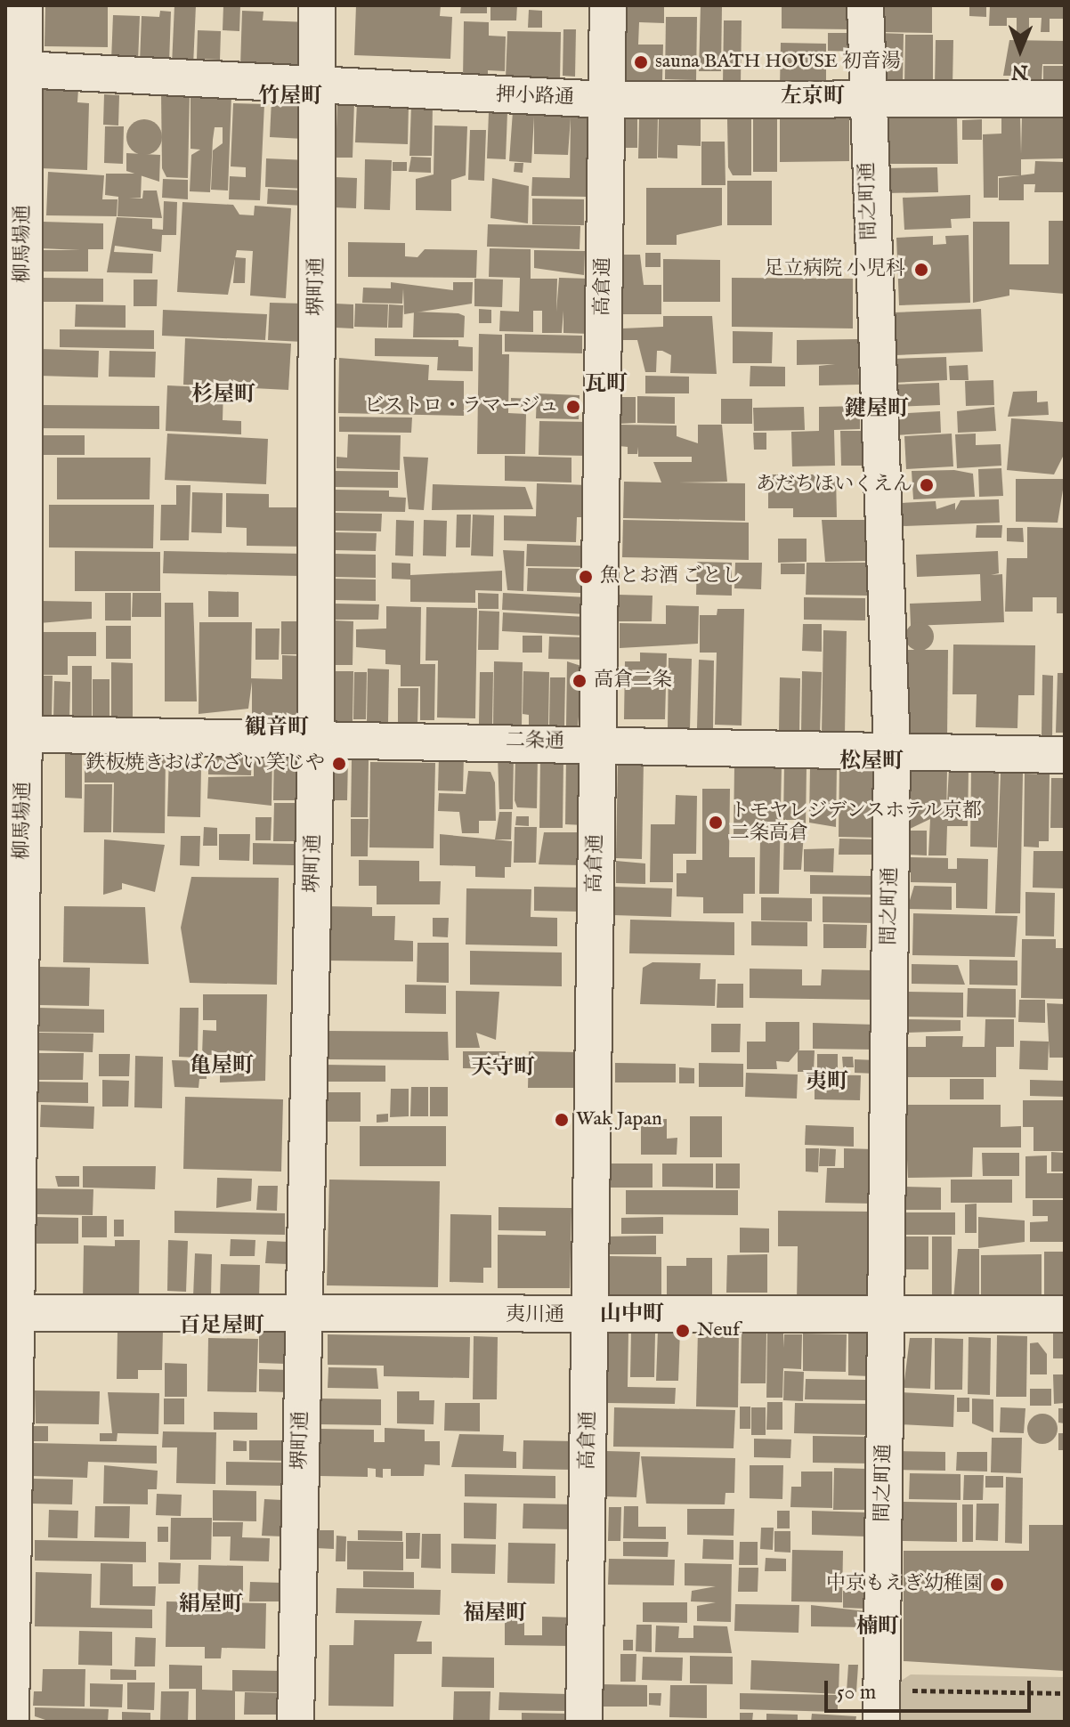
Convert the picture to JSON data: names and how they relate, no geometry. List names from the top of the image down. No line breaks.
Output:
{"streets":{"street":["押小路通","間之町通","柳馬場通","堺町通","高倉通","二条通","夷川通"]},"crossings":[["押小路通","間之町通"],["押小路通","柳馬場通"],["押小路通","堺町通"],["押小路通","高倉通"],["間之町通","二条通"],["間之町通","夷川通"],["柳馬場通","二条通"],["柳馬場通","夷川通"],["堺町通","二条通"],["堺町通","夷川通"],["高倉通","二条通"],["高倉通","夷川通"]],"districts":["竹屋町","左京町","瓦町","杉屋町","鍵屋町","観音町","松屋町","亀屋町","天守町","夷町","山中町","百足屋町","絹屋町","福屋町","楠町"],"places":["sauna BATH HOUSE 初音湯","足立病院 小児科","ビストロ・ラマージュ","あだちほいくえん","魚とお酒 ごとし","高倉二条","鉄板焼きおばんざい 笑じや","トモヤレジデンスホテル京都 二条高倉","Wak Japan","Neuf","中京もえぎ幼稚園"],"scale_bar":"50 m","north":"bottom"}
